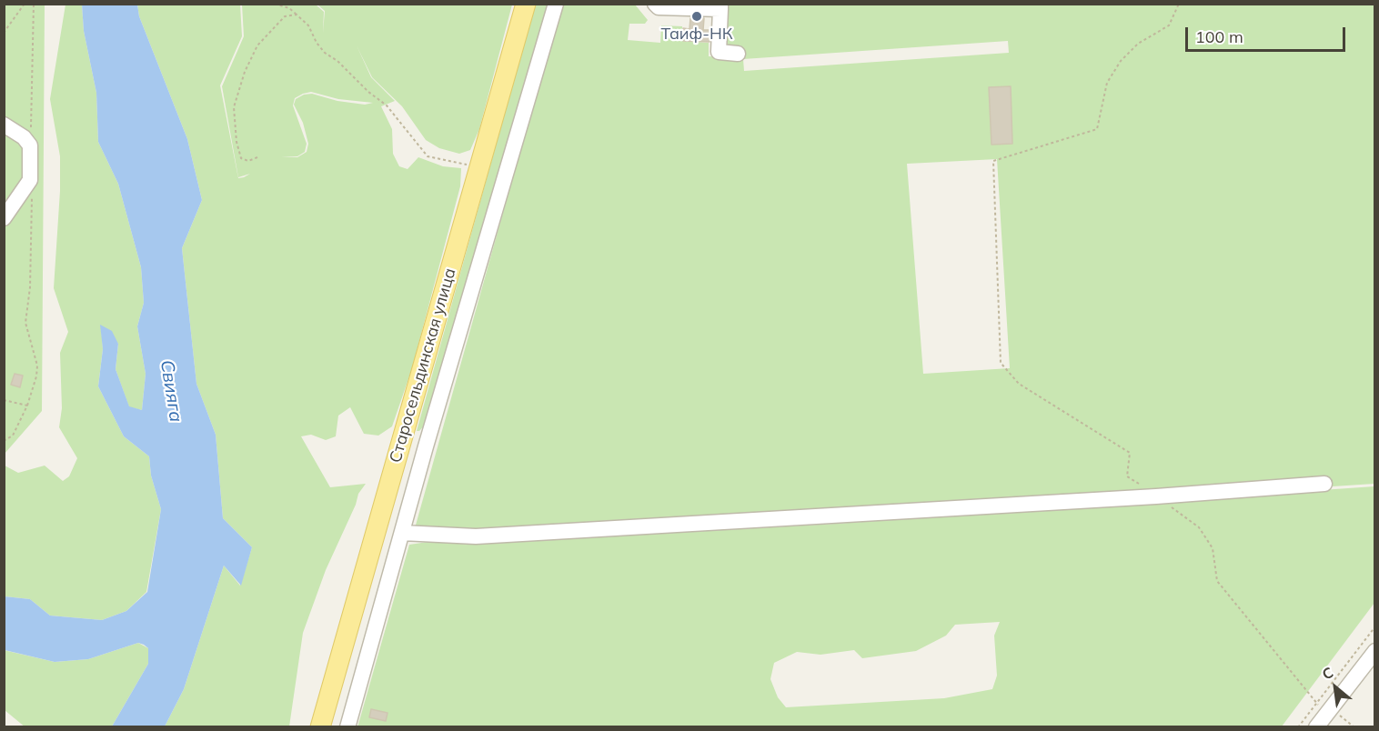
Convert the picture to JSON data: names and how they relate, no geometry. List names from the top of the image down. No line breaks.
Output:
{"streets":{"main road":["Старосельдинская улица"]},"water":["Свияга"],"places":["Таиф-НК"],"scale_bar":"100 m","north":"top left"}
